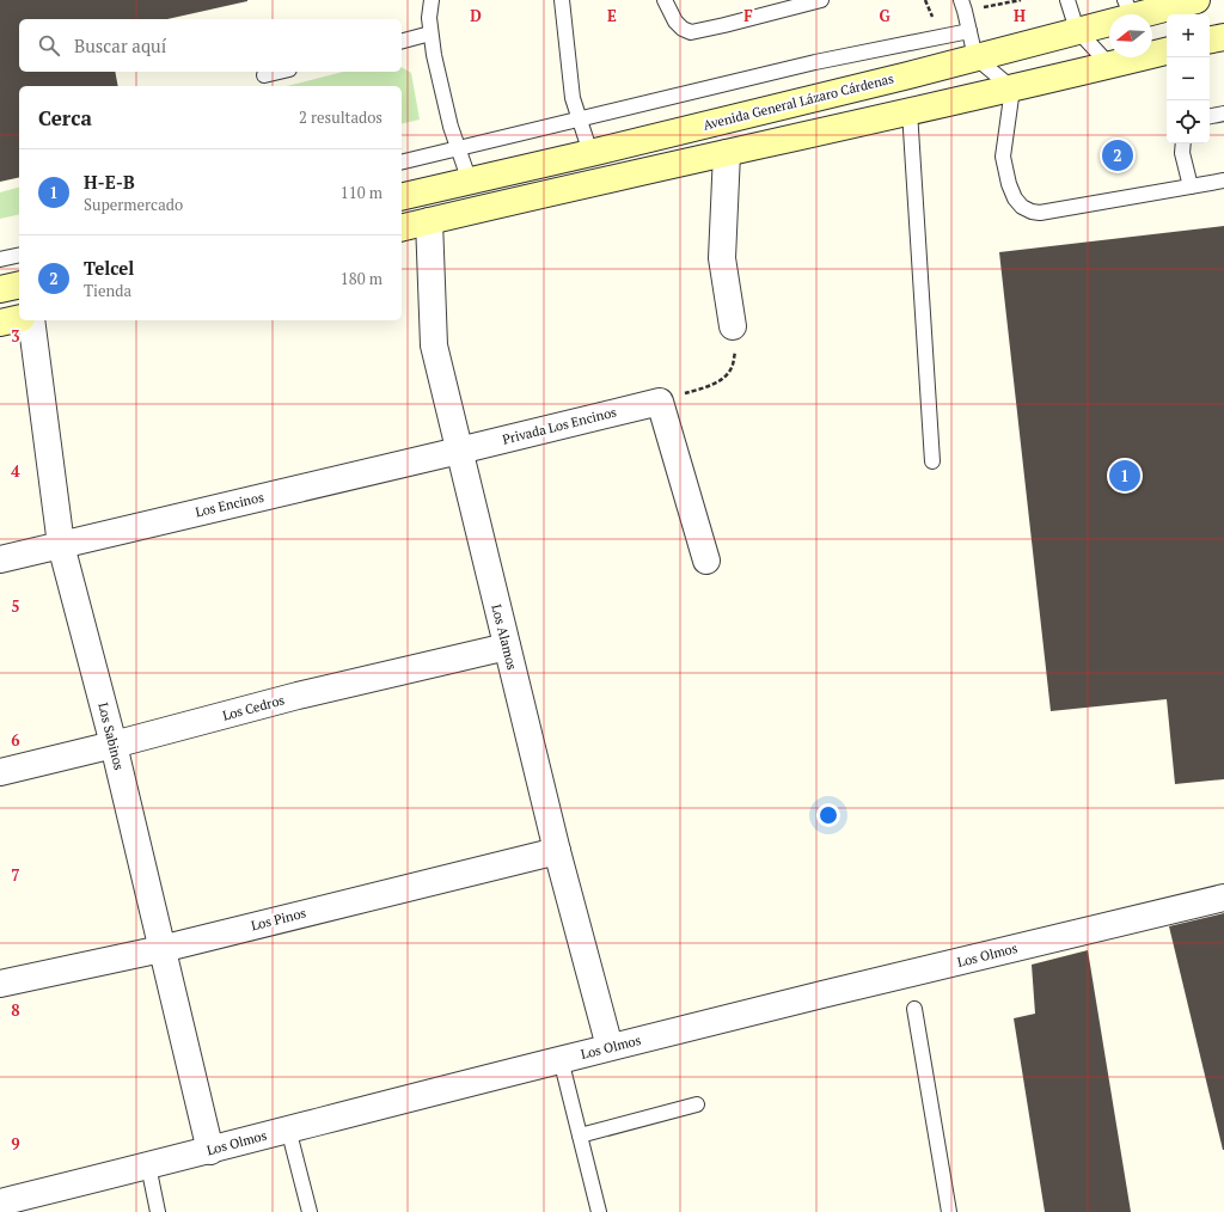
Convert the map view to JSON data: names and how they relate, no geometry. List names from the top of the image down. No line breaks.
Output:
{"streets":{"street":["Avenida General Lázaro Cárdenas","Privada Los Encinos","Los Encinos","Los Alamos","Los Cedros","Los Sabinos","Los Pinos","Los Olmos"]},"crossings":[["Privada Los Encinos","Los Encinos"],["Privada Los Encinos","Los Alamos"],["Los Encinos","Los Alamos"],["Los Encinos","Los Sabinos"],["Los Alamos","Los Cedros"],["Los Alamos","Los Pinos"],["Los Alamos","Los Olmos"],["Los Cedros","Los Sabinos"],["Los Sabinos","Los Pinos"],["Los Sabinos","Los Olmos"]],"north":"left","page":{"map_buttons":["+","−"],"search":"Buscar aquí","heading":["Cerca","2 resultados"],"pins":["2","1"],"list":[{"mark":"1","name":"H-E-B","note":"Supermercado","value":"110 m"},{"mark":"2","name":"Telcel","note":"Tienda","value":"180 m"}]},"grid":{"columns":["D","E","F","G","H"],"rows":["3","4","5","6","7","8","9"]}}
